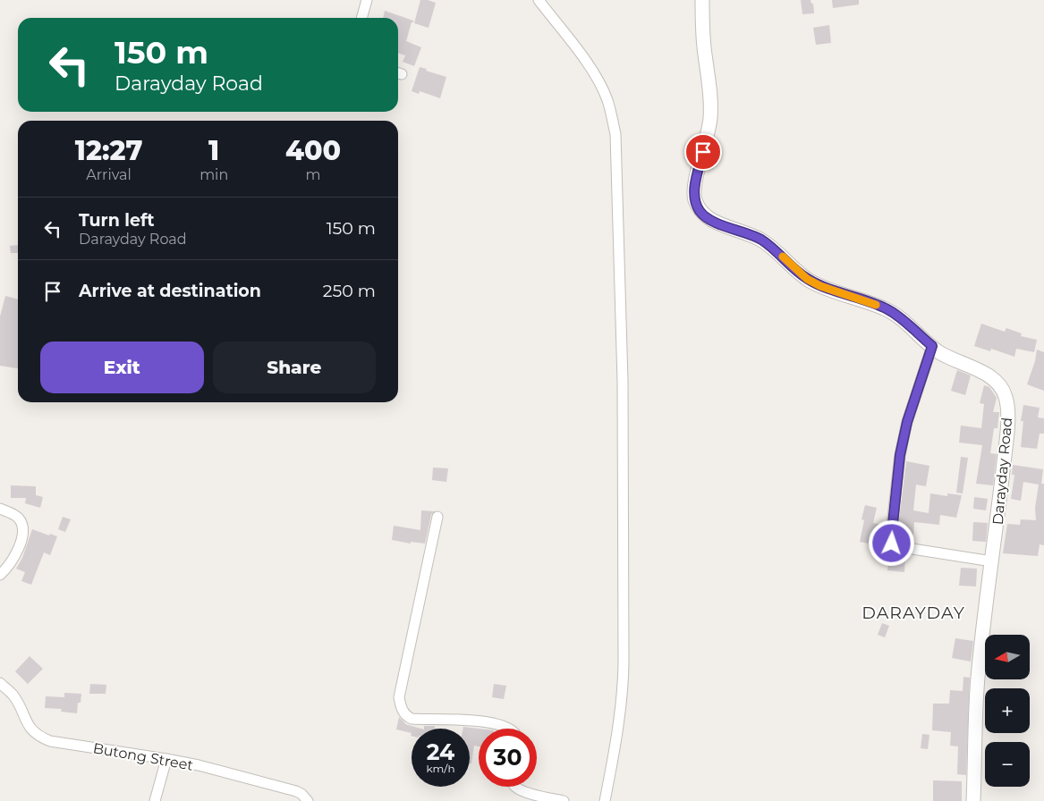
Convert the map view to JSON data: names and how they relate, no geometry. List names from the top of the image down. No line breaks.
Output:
{"streets":{"street":["Darayday Road","Butong Street"]},"districts":["DARAYDAY"],"north":"left","page":{"turn":["150 m","Darayday Road"],"eta":["12:27","Arrival","1","min","400","m"],"list":[{"name":"Turn left","note":"Darayday Road","value":"150 m"},{"name":"Arrive at destination","value":"250 m"}],"buttons":["Exit","Share"],"map_buttons":["+","−"],"speed":"24 km/h","limit":"30"}}
